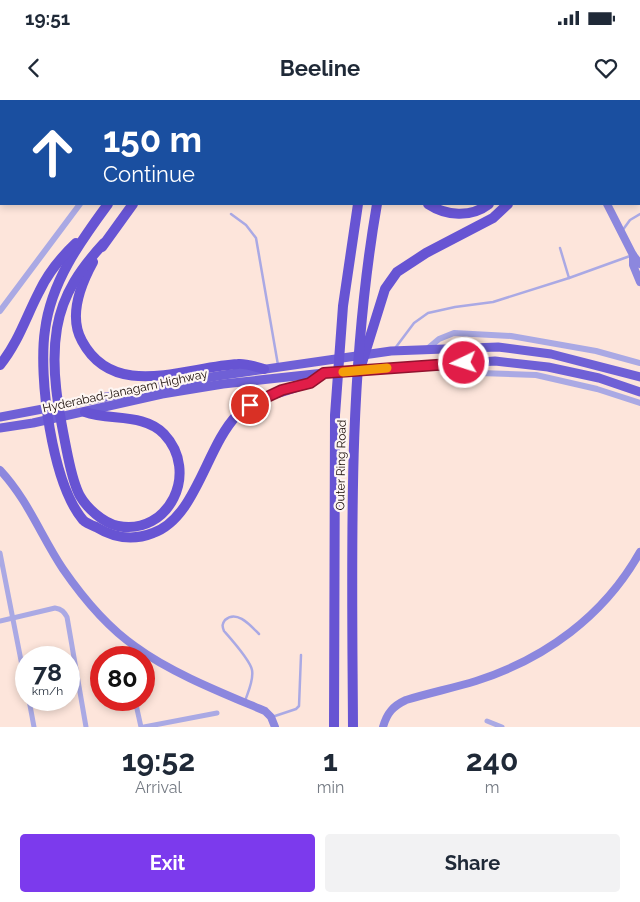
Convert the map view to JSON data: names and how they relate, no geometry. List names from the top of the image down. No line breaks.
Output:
{"streets":{"highway":["Hyderabad-Janagam Highway","Outer Ring Road"]},"page":{"status":"19:51","header":"Beeline","turn":["150 m","Continue"],"speed":"78 km/h","limit":"80","eta":["19:52","Arrival","1","min","240","m"],"buttons":["Exit","Share"]}}
